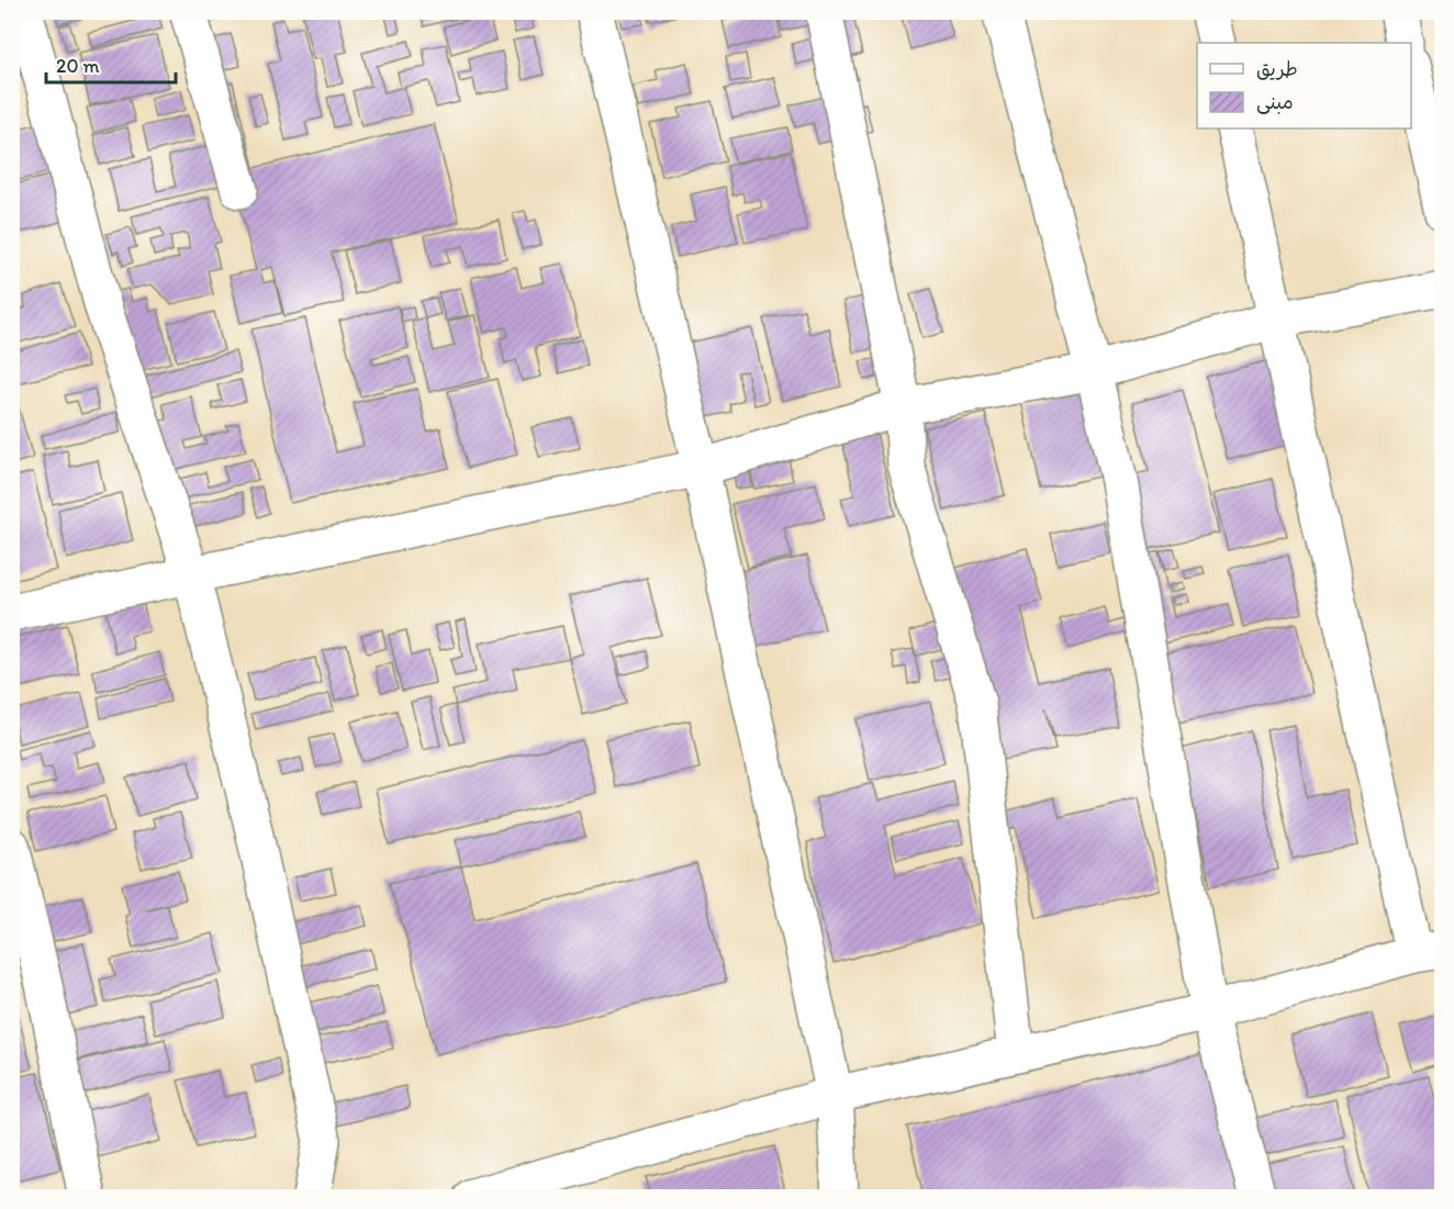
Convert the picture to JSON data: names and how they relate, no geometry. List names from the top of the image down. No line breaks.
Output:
{"legend":["طريق","مبنى"],"scale_bar":"20 m"}
